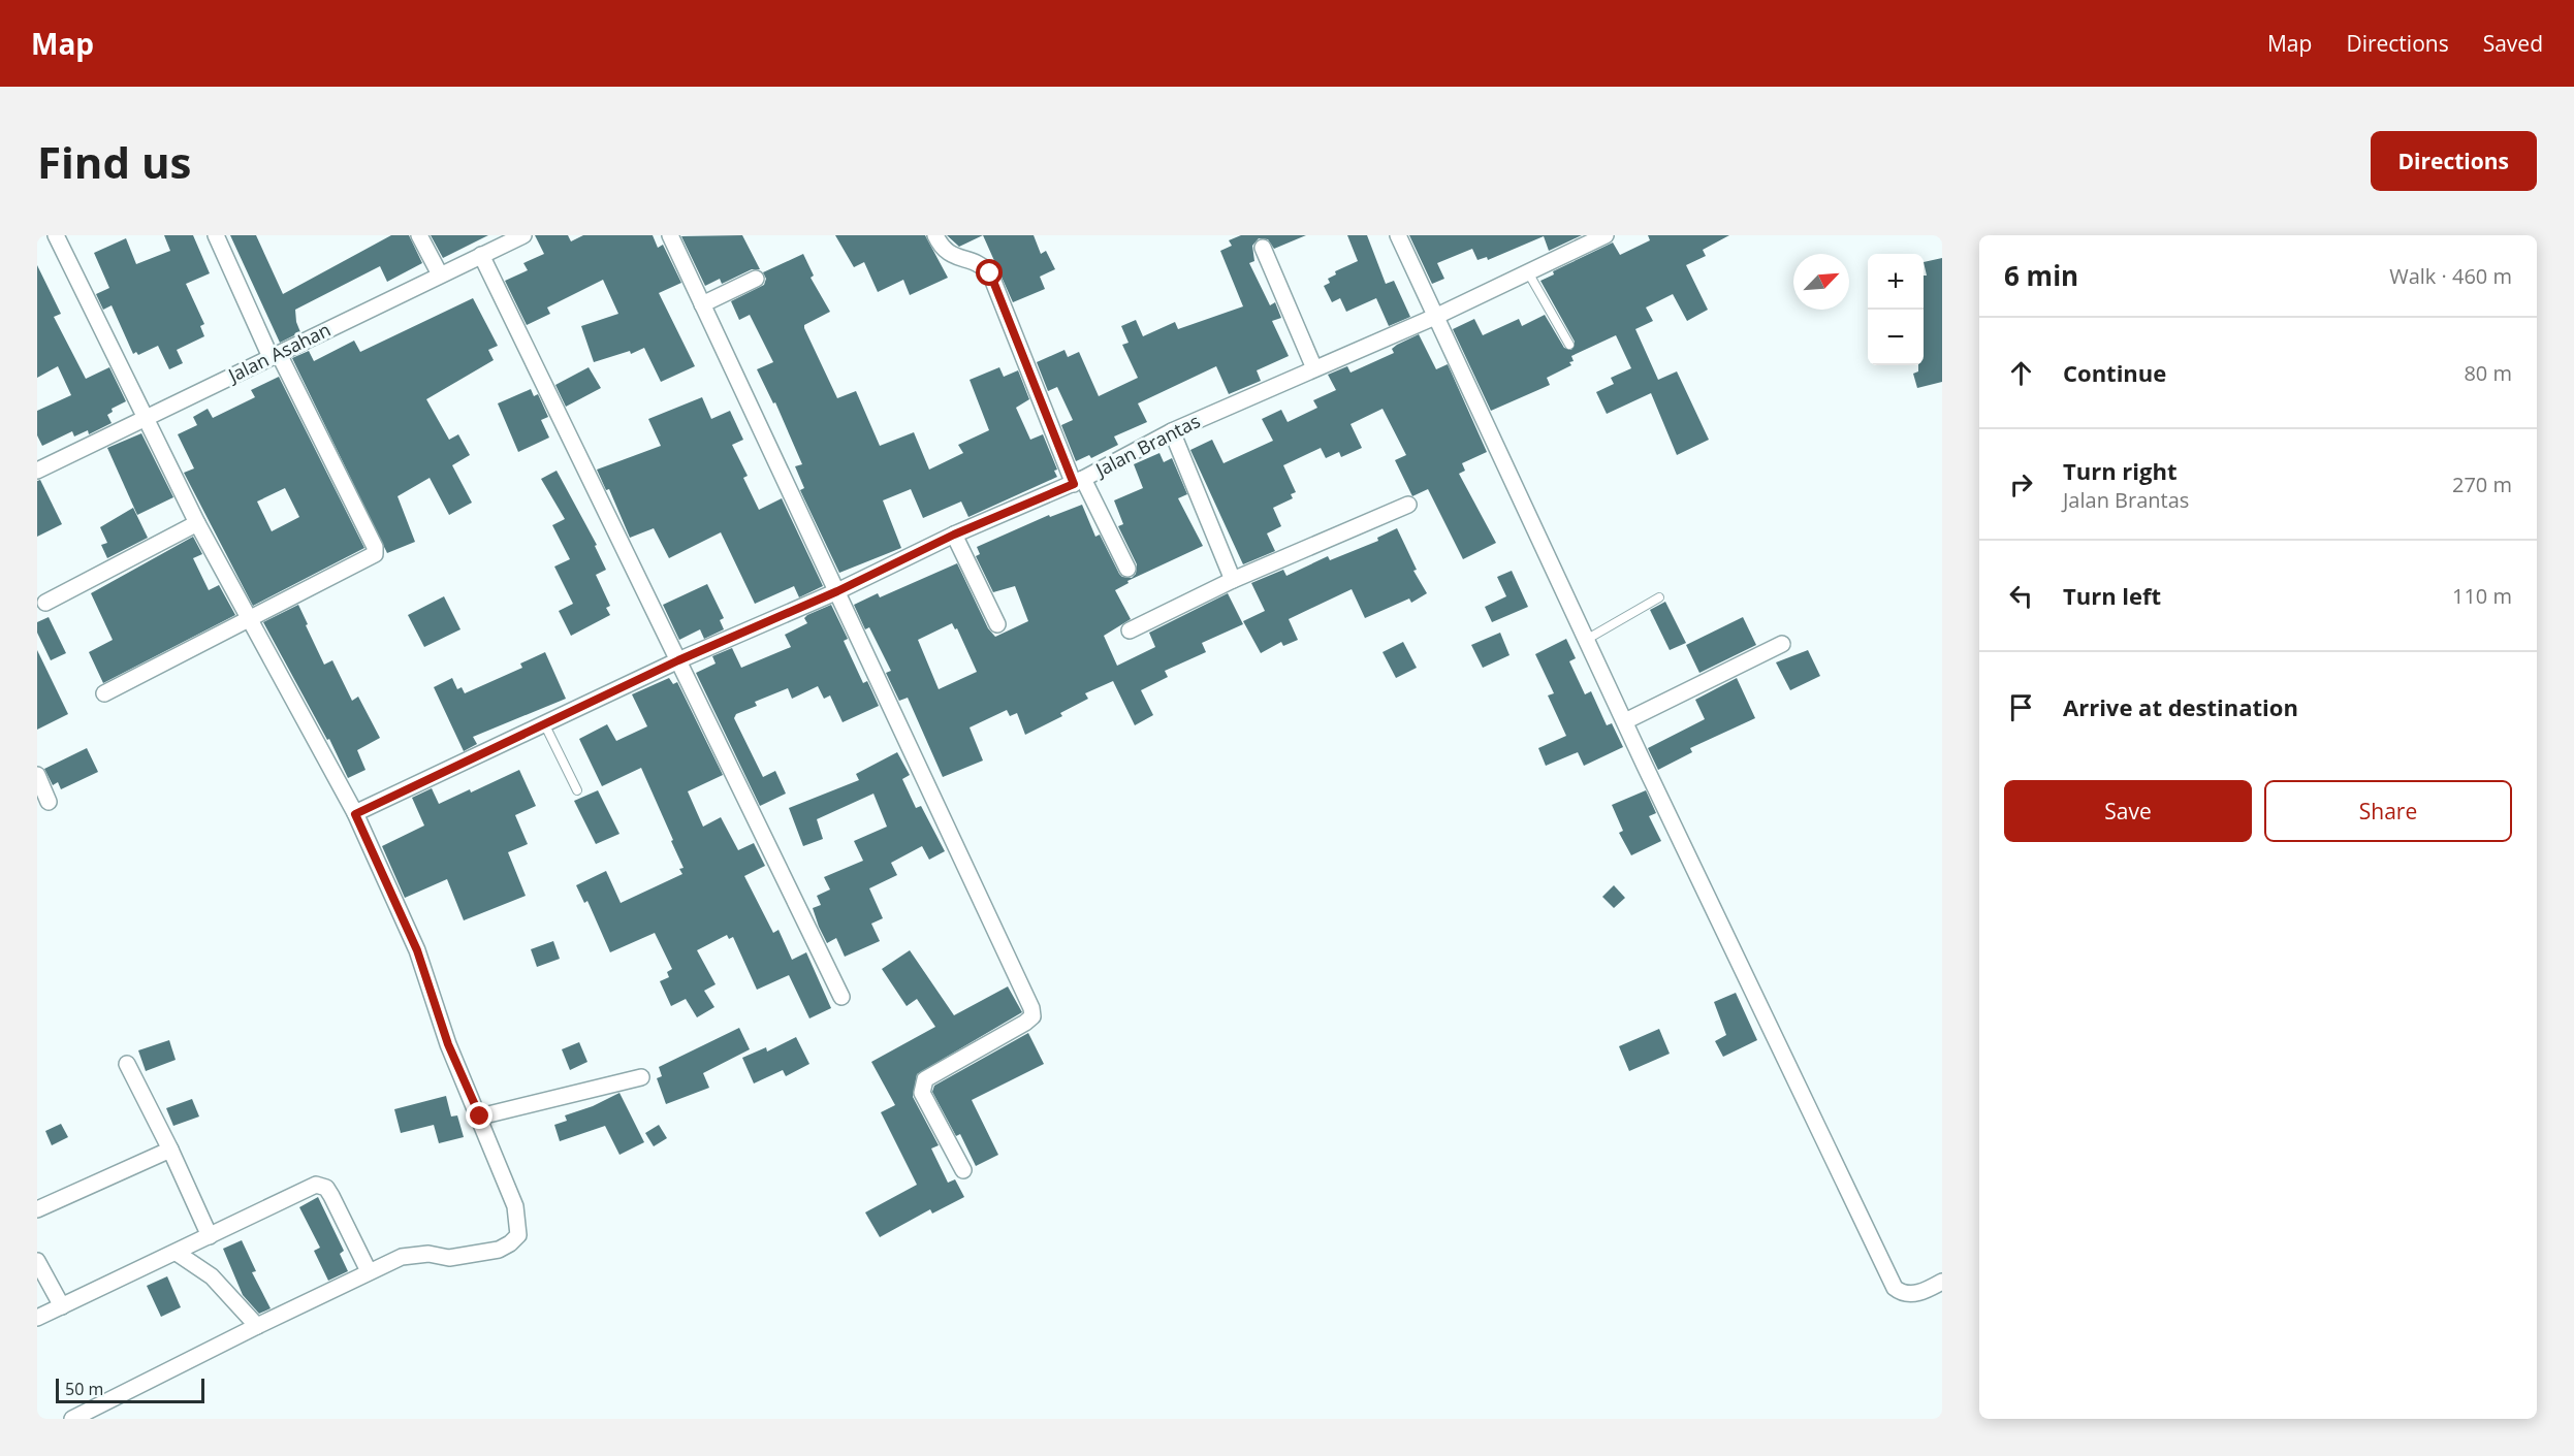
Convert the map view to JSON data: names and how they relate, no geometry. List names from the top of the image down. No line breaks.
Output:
{"streets":{"street":["Jalan Asahan","Jalan Brantas"]},"scale_bar":"50 m","north":"top right","page":{"header":"Map","nav":["Map","Directions","Saved"],"buttons":["Directions",["Save","Share"]],"title":"Find us","heading":["6 min","Walk · 460 m"],"map_buttons":["+","−"],"list":[["Continue","80 m"],["Turn right","Jalan Brantas","270 m"],["Turn left","110 m"],"Arrive at destination"],"scale":"50 m"}}
